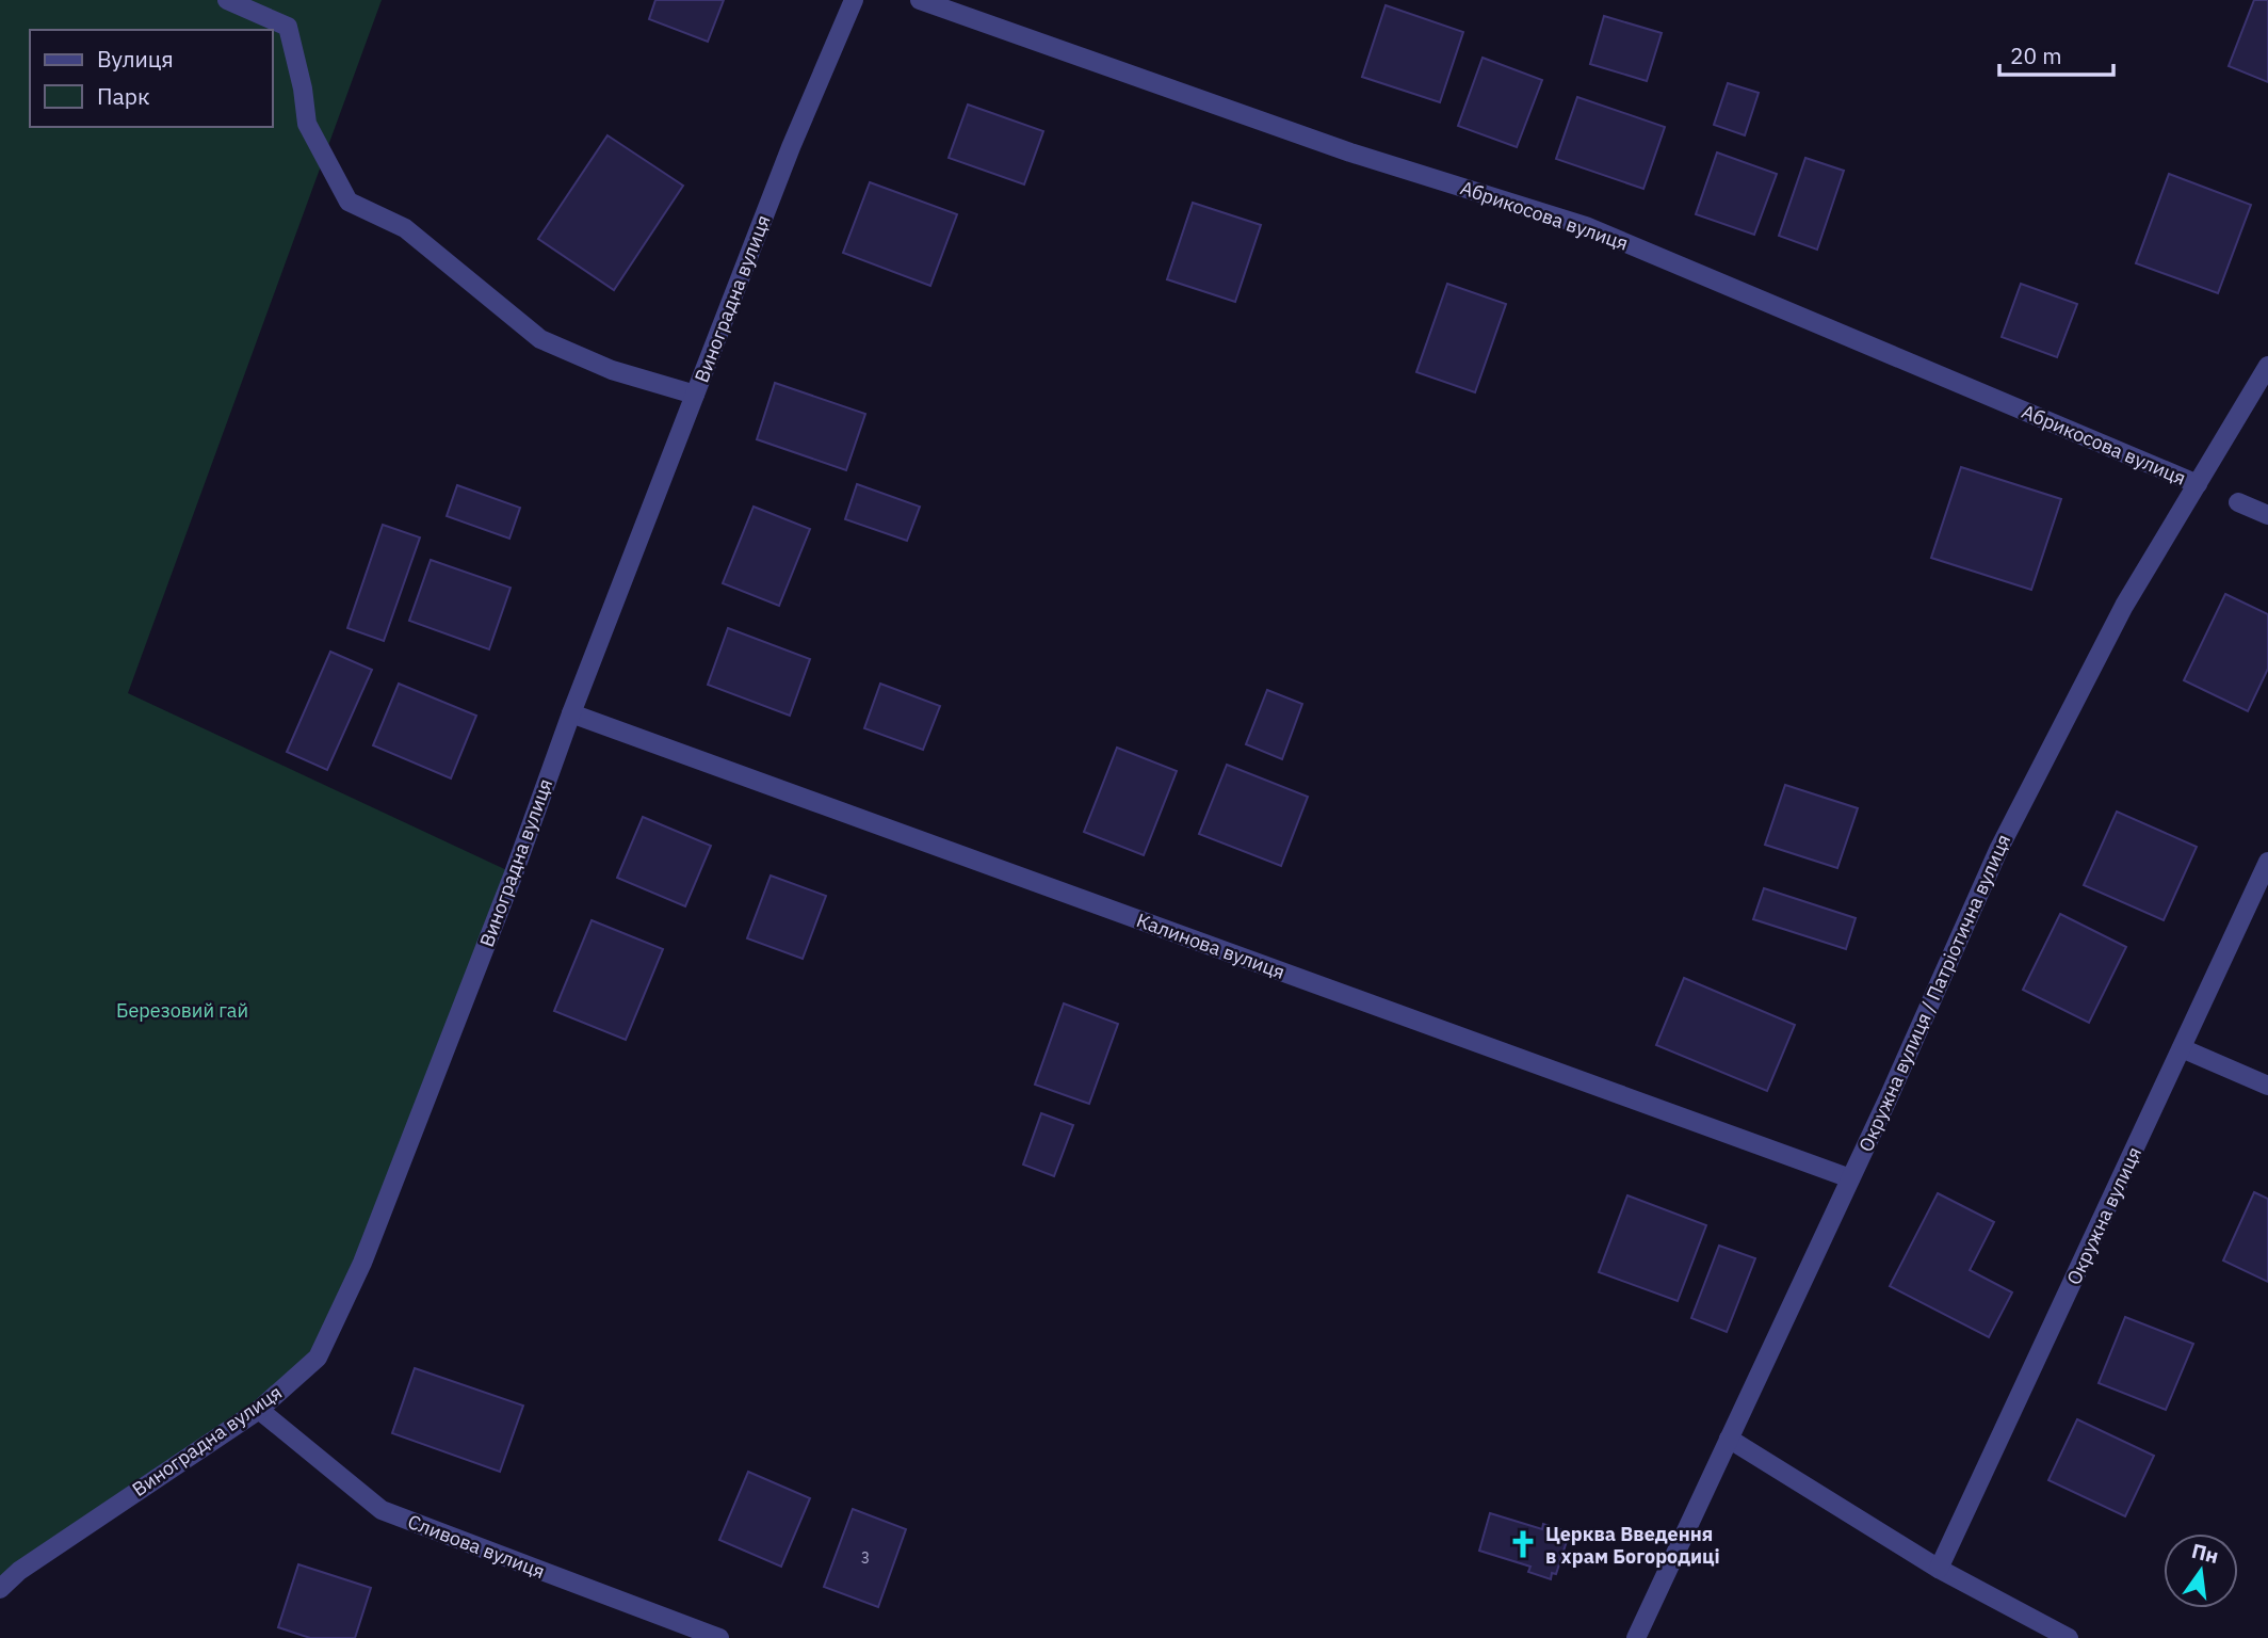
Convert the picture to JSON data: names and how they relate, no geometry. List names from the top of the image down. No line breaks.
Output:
{"streets":{"street":["Абрикосова вулиця","Виноградна вулиця","Калинова вулиця","Окружна вулиця / Патріотична вулиця","Окружна вулиця","Сливова вулиця"]},"crossings":[["Абрикосова вулиця","Окружна вулиця / Патріотична вулиця"],["Виноградна вулиця","Калинова вулиця"],["Виноградна вулиця","Сливова вулиця"],["Калинова вулиця","Окружна вулиця / Патріотична вулиця"]],"parks":["Березовий гай"],"places":{"church":["Церква Введення в храм Богородиці"]},"house_numbers":["3"],"legend":["Вулиця","Парк"],"scale_bar":"20 m","north":"top"}
